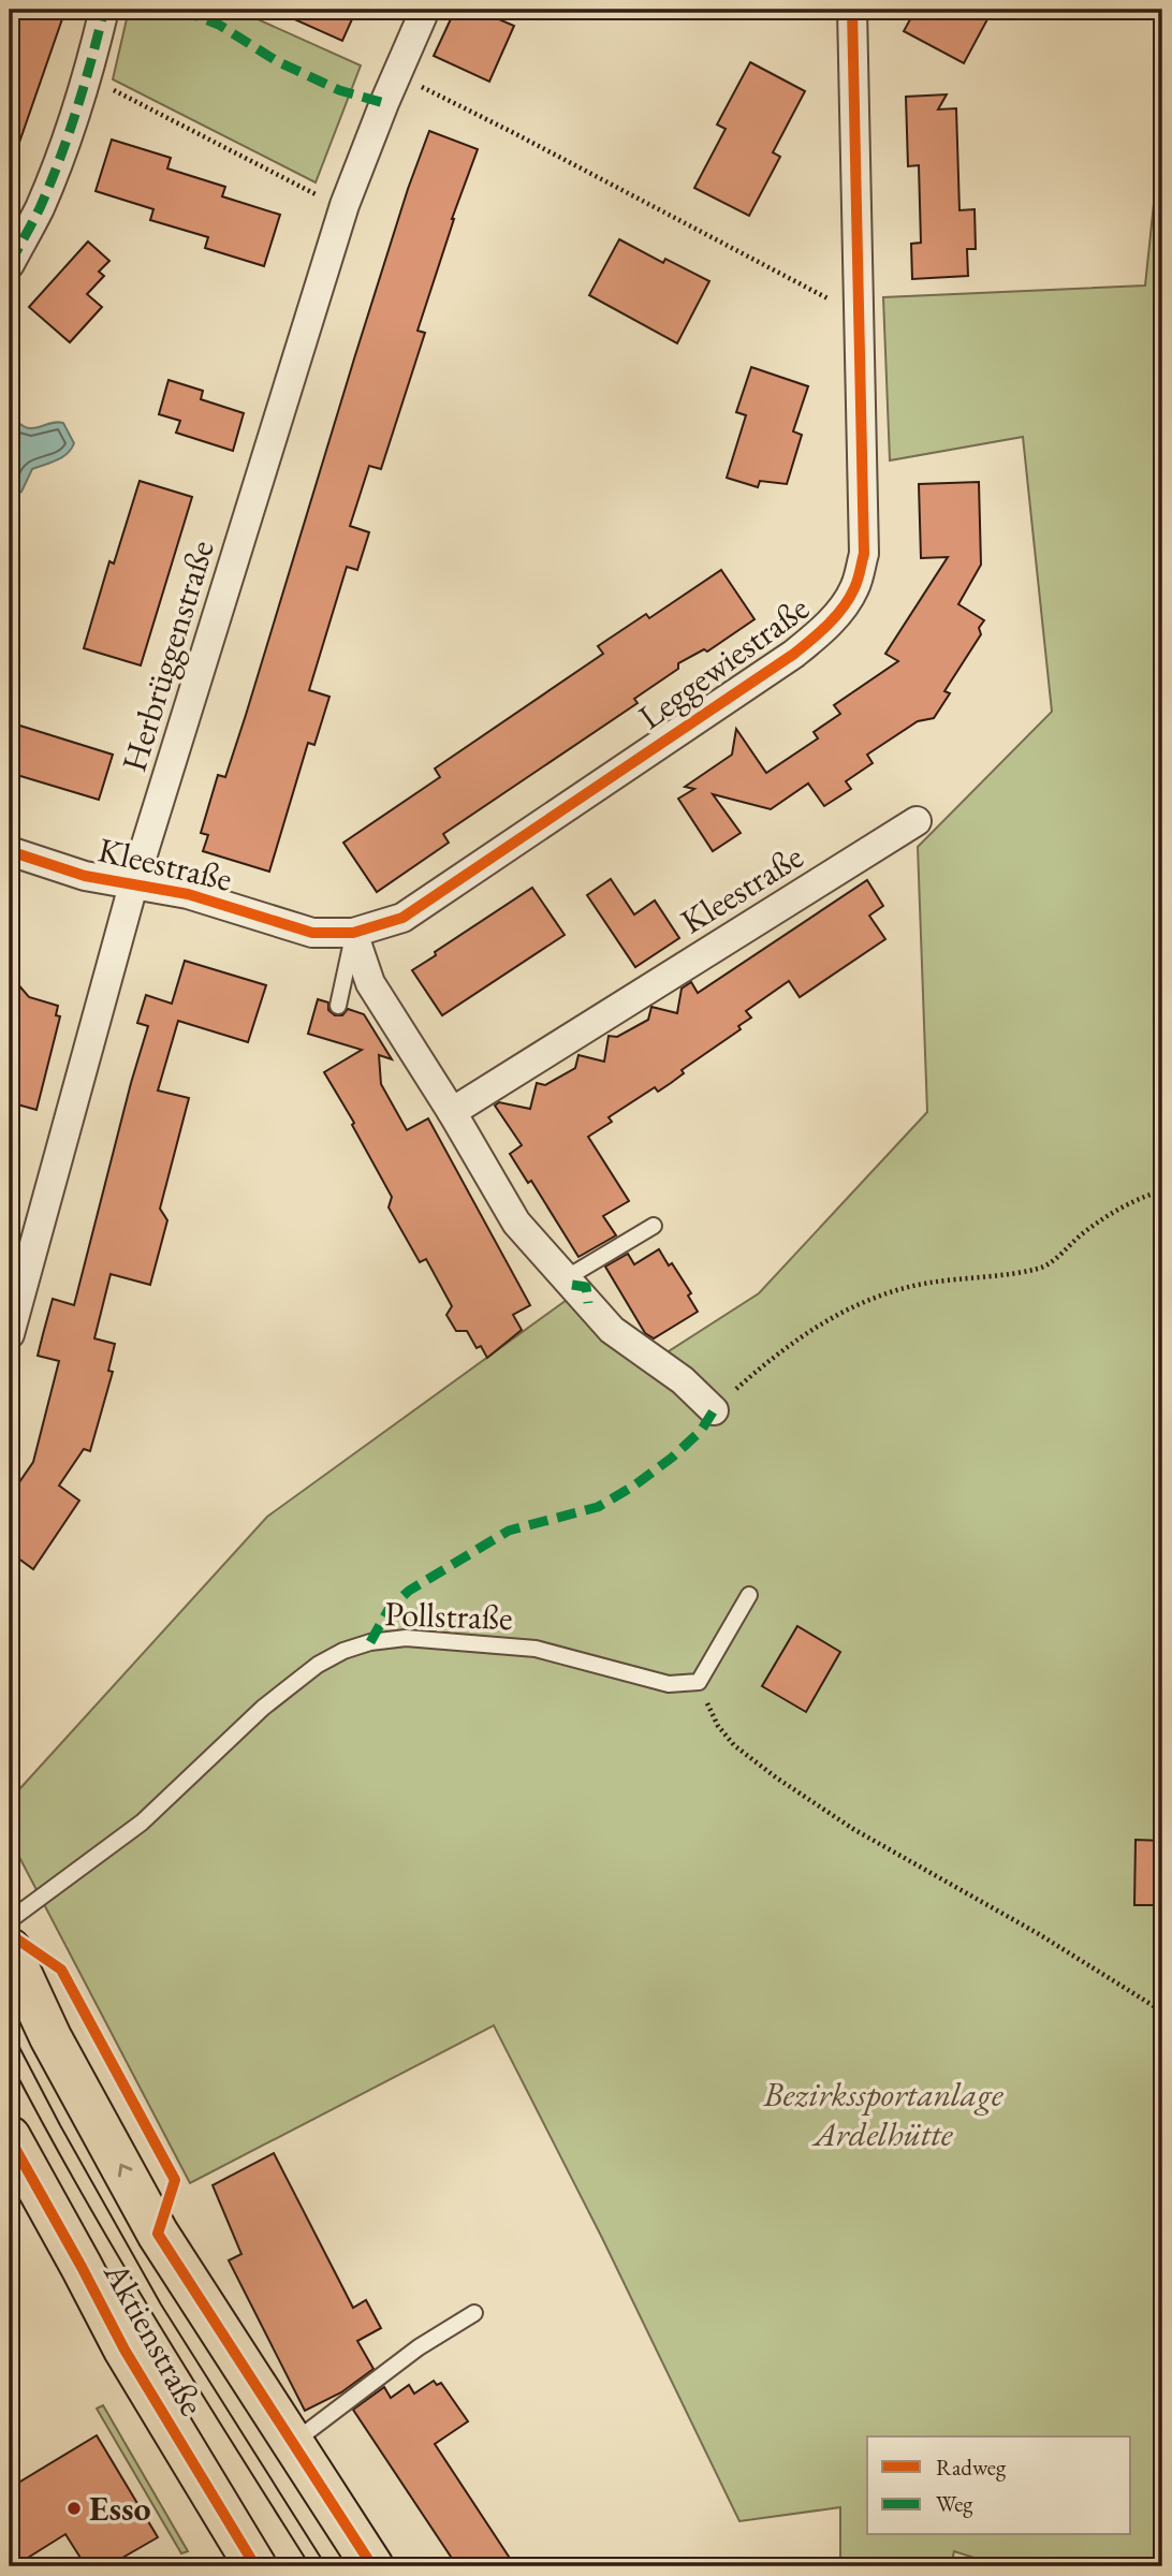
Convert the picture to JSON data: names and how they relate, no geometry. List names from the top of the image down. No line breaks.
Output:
{"streets":{"main road":["Aktienstraße"],"street":["Herbrüggenstraße","Leggewiestraße","Kleestraße"],"lane":["Pollstraße"]},"crossings":[["Herbrüggenstraße","Kleestraße"],["Leggewiestraße","Kleestraße"]],"parks":["Bezirkssportanlage Ardelhütte"],"places":["Esso"],"legend":["Radweg","Weg"]}
